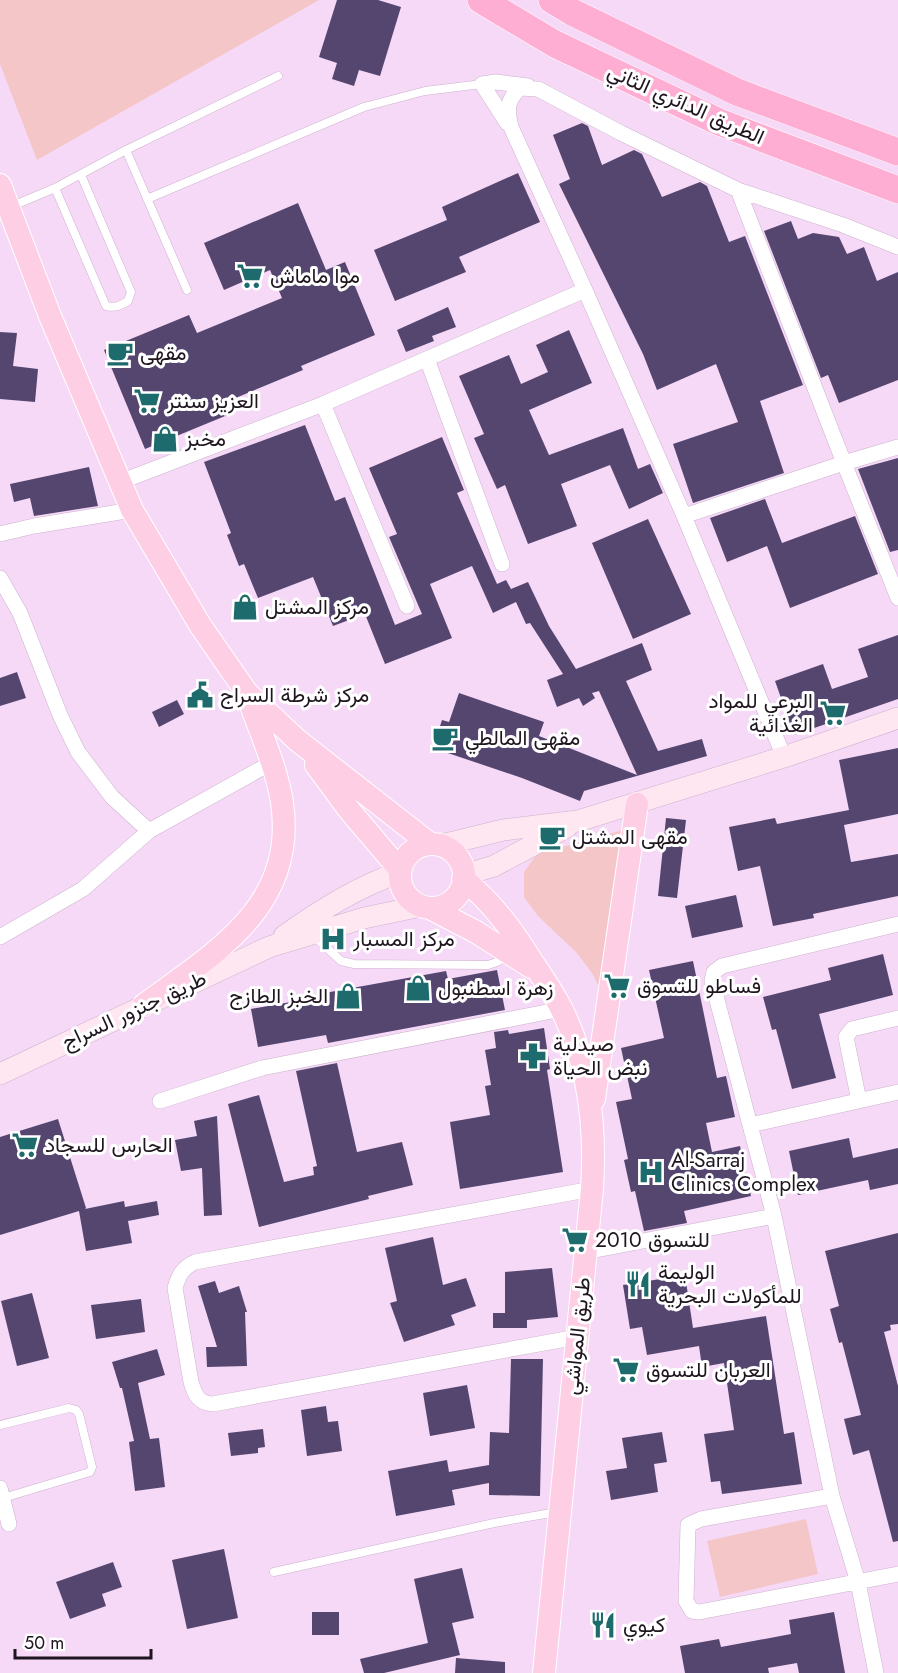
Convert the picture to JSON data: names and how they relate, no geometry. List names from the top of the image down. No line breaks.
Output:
{"streets":{"highway":["الطريق الدائري الثاني"],"main road":["طريق المواشي"],"street":["طريق جنزور السراج"]},"crossings":[["طريق جنزور السراج","طريق المواشي"]],"places":{"supermarket":["موا ماماش","العزيز سنتر","البرعي للمواد الغذائية","فساطو للتسوق","الحارس للسجاد","2010 للتسوق","العربان للتسوق"],"cafe":["مقهى","مقهى المالطي","مقهى المشتل"],"shop":["مخبز","مركز المشتل","زهرة اسطنبول","الخبز الطازج"],"public building":["مركز شرطة السراج"],"hospital":["مركز المسبار","Al-Sarraj Clinics Complex"],"pharmacy":["صيدلية نبض الحياة"],"restaurant":["الوليمة للمأكولات البحرية","كيوي"]},"scale_bar":"50 m"}
